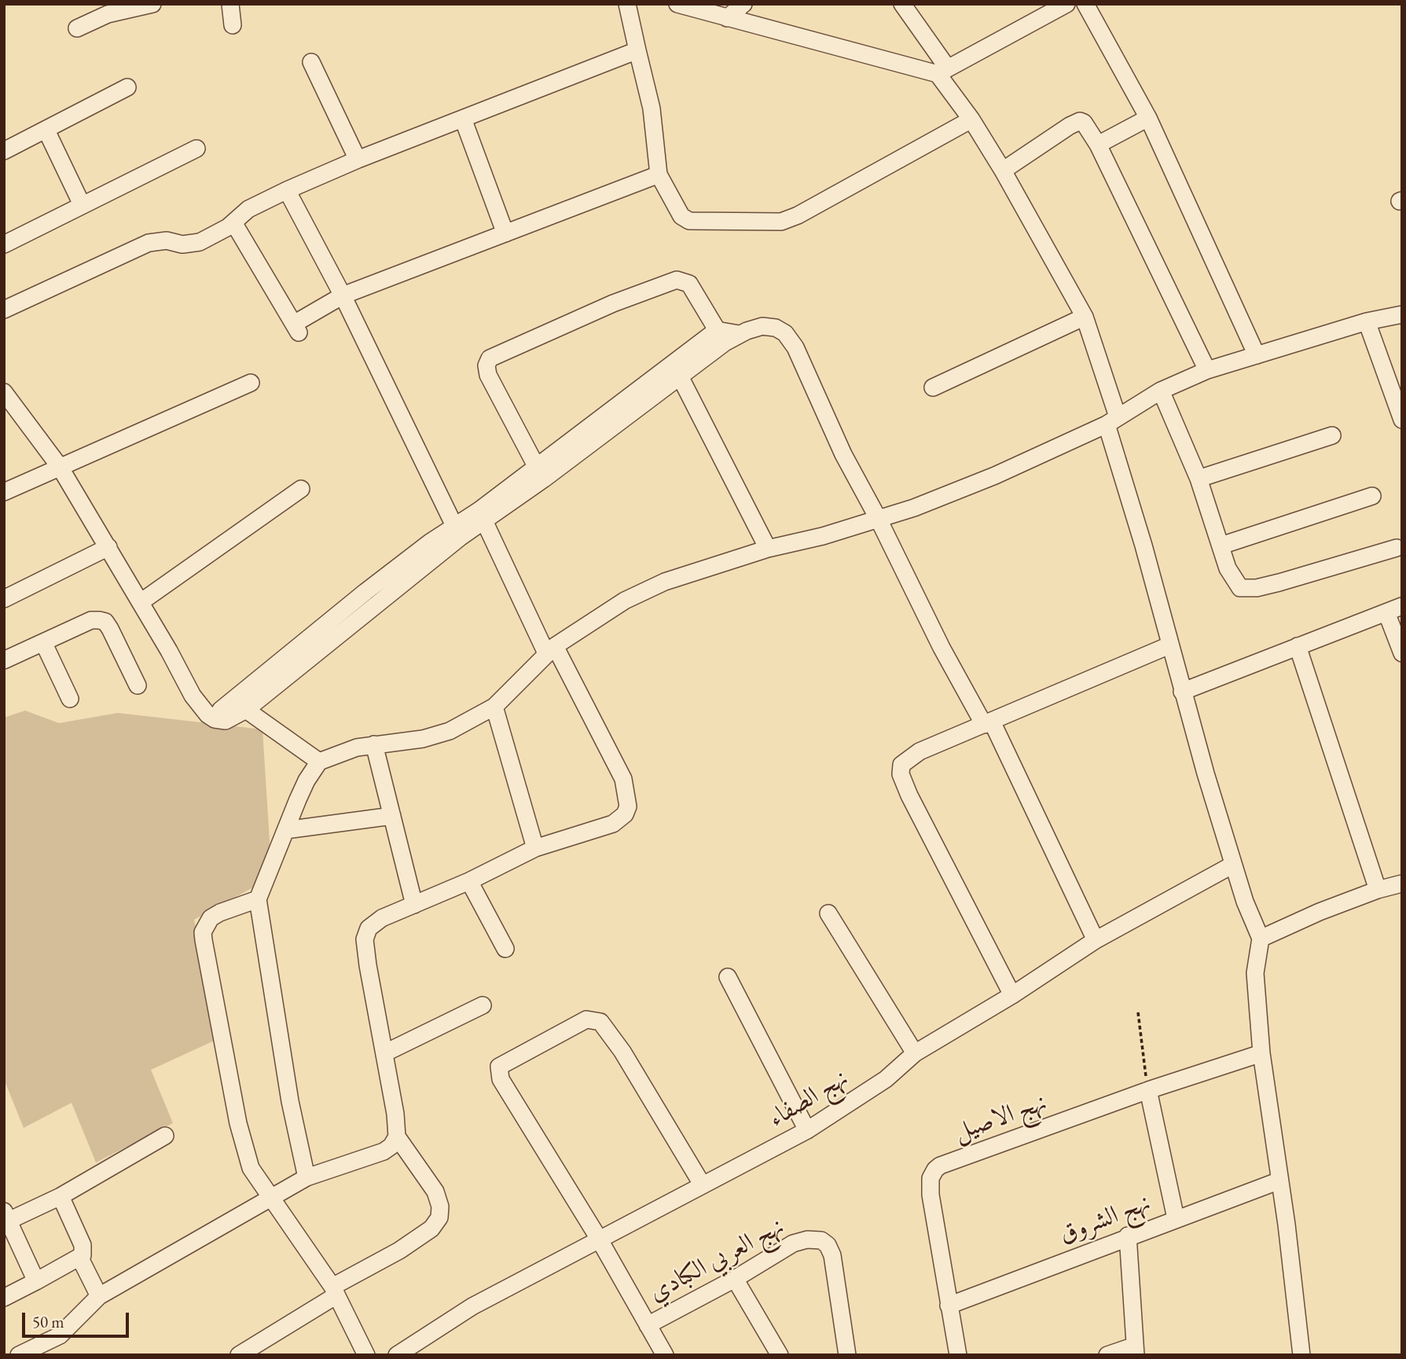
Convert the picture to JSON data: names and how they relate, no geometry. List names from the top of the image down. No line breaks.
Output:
{"streets":{"street":["نهج الصفاء","نهج الاصيل","نهج الشروق","نهج العربي الكبادي"]},"crossings":[["نهج الاصيل","نهج الشروق"]],"scale_bar":"50 m"}
